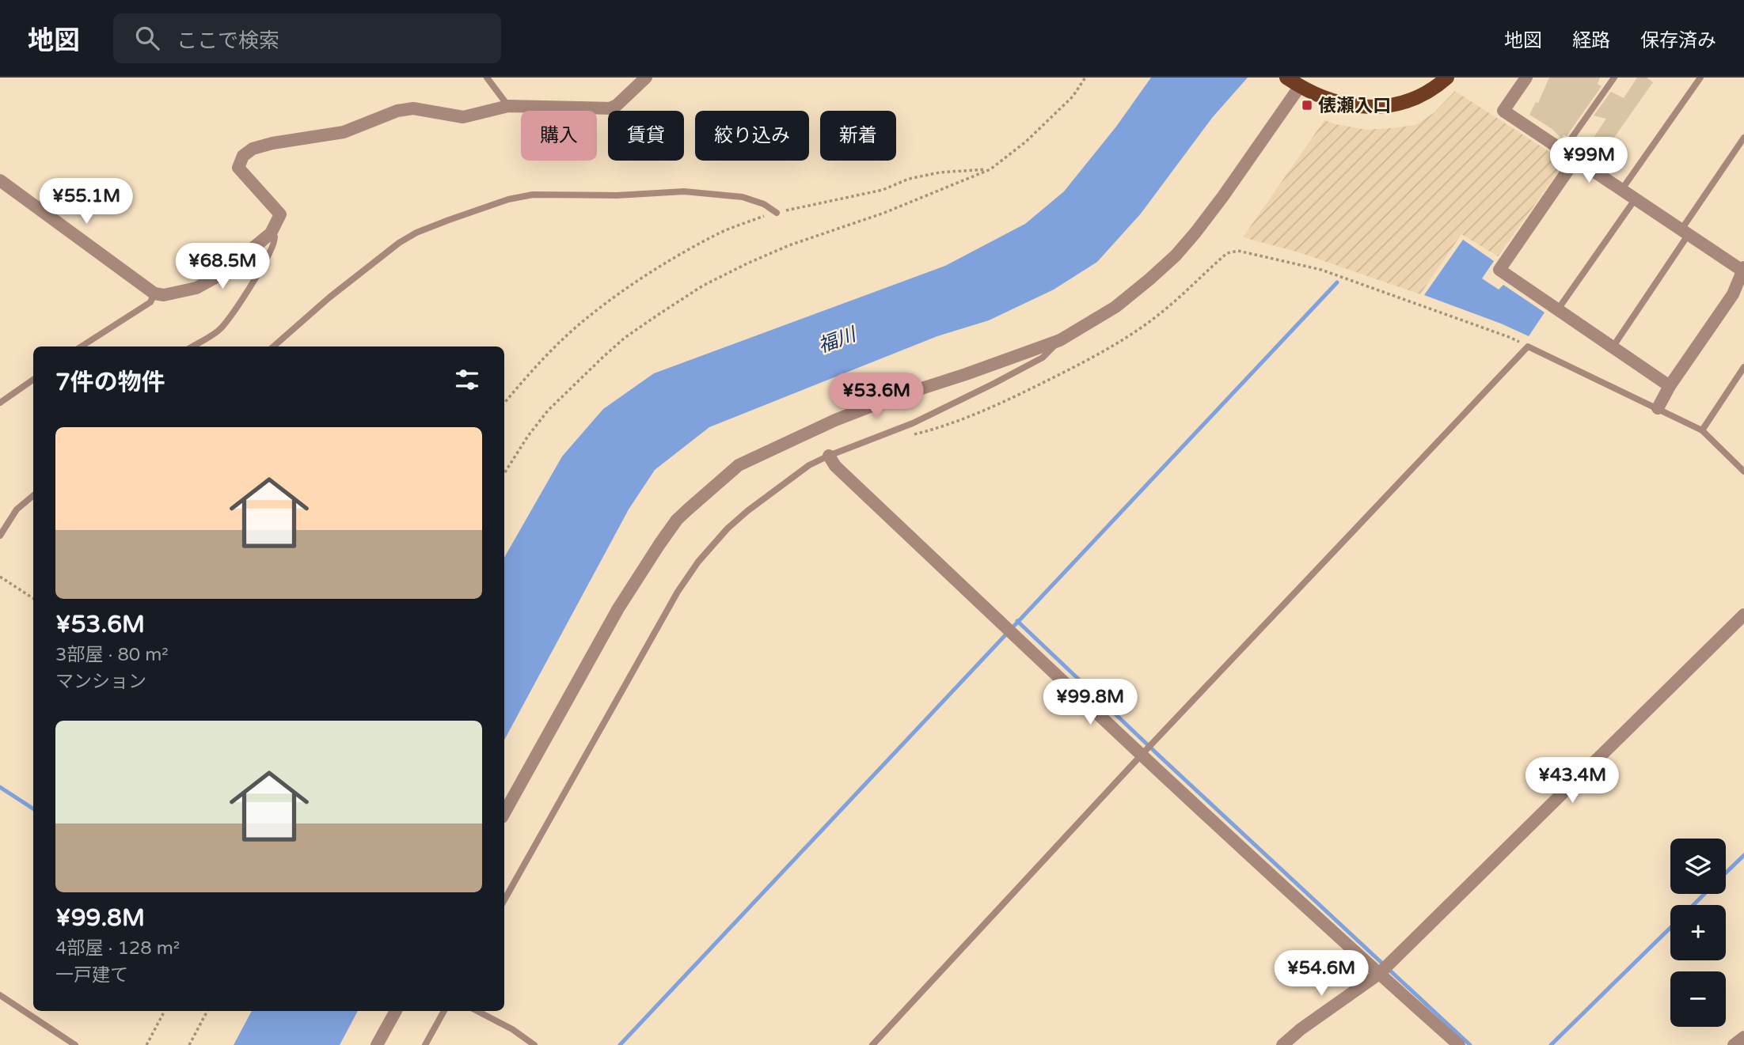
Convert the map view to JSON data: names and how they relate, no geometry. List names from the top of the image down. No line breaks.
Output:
{"water":["福川"],"places":{"transit":["俵瀬入口"]},"page":{"header":"地図","search":"ここで検索","nav":["地図","経路","保存済み"],"chip":["購入","賃貸","絞り込み","新着"],"price":["¥99M","¥55.1M","¥68.5M","¥53.6M","¥99.8M","¥43.4M","¥54.6M"],"heading":"7件の物件","list":[{"name":"¥53.6M","note":"3部屋 · 80 m² · マンション"},{"name":"¥99.8M","note":"4部屋 · 128 m² · 一戸建て"}],"map_buttons":["+","−"]}}
